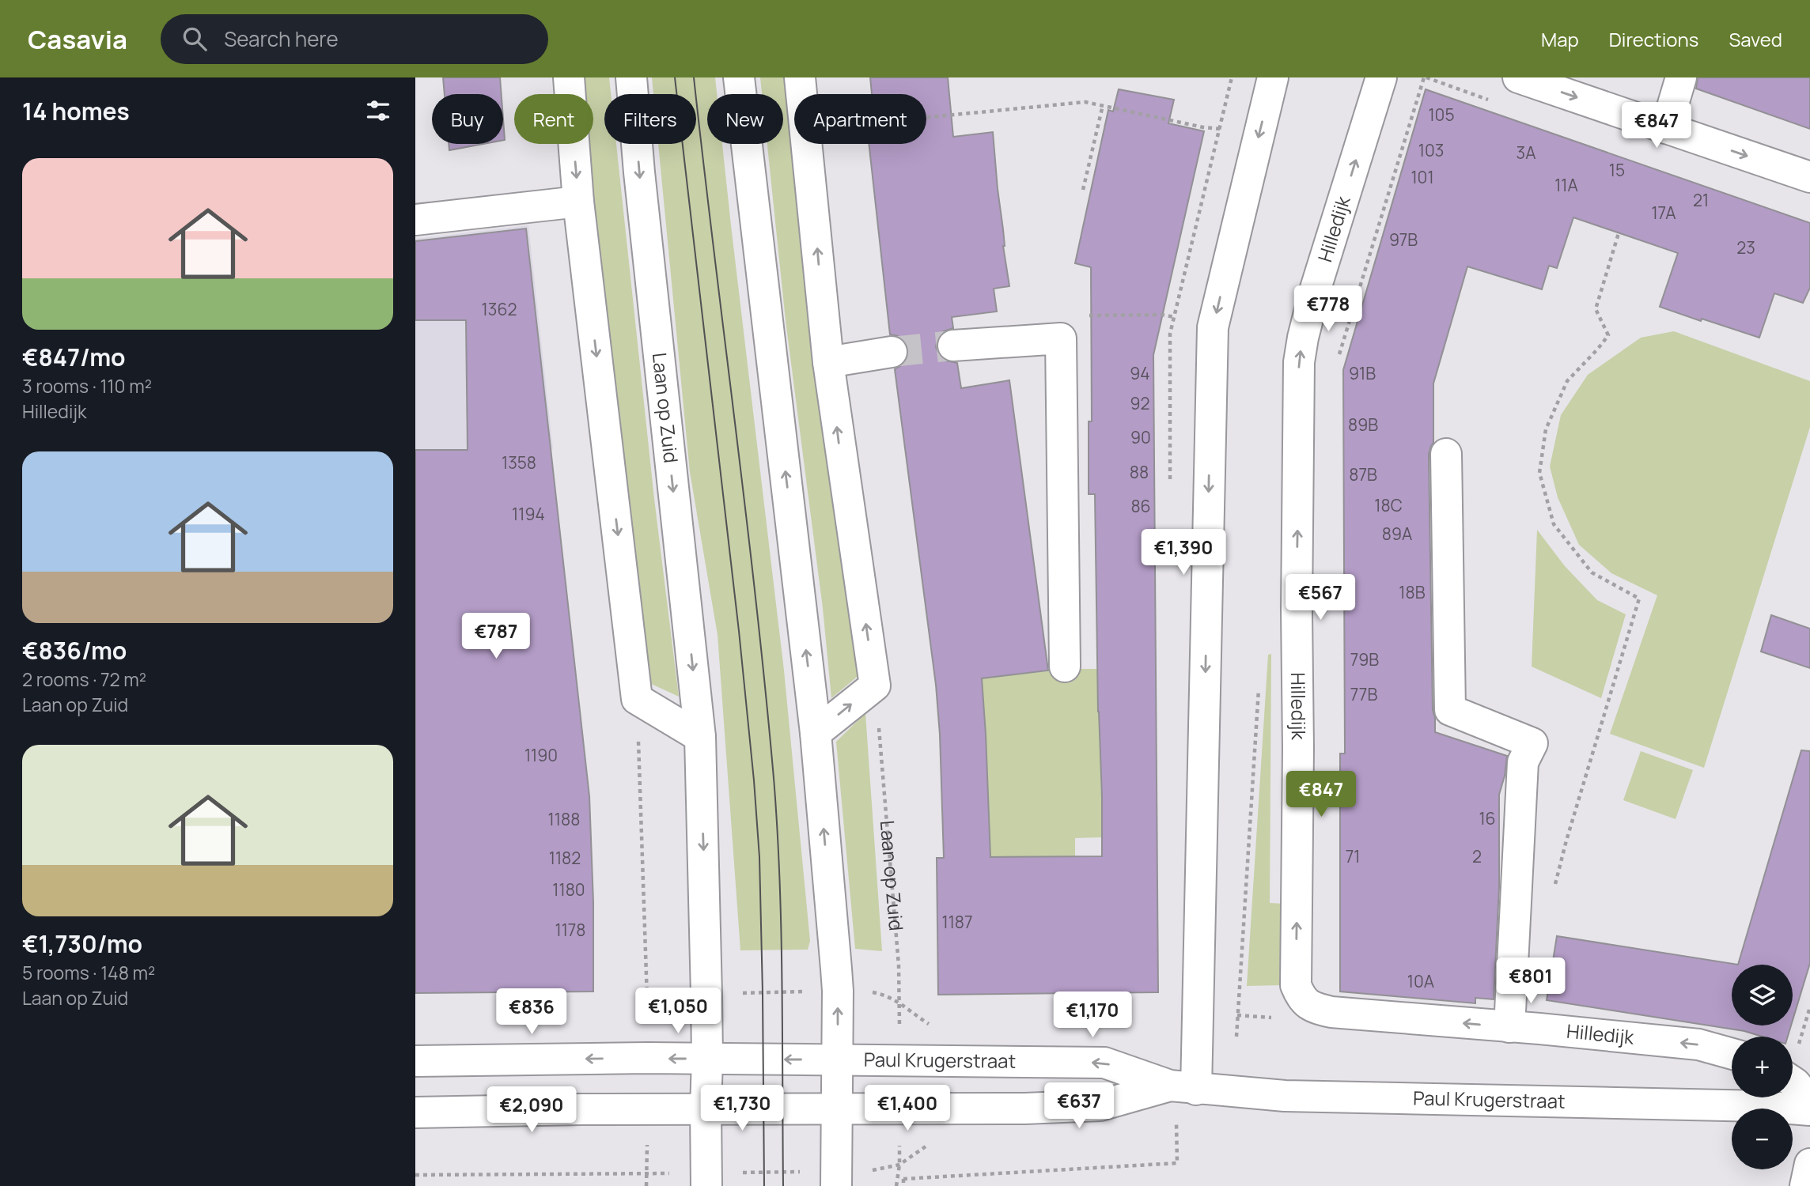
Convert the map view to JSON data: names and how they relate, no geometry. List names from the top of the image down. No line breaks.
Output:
{"streets":{"street":["Hilledijk","Laan op Zuid","Paul Krugerstraat"]},"crossings":[["Laan op Zuid","Paul Krugerstraat"]],"house_numbers":["105","103","3A","15","101","11A","21","17A","97B","23","1362","94","91B","92","89B","90","1358","88","87B","18C","86","1194","89A","18B","79B","77B","1190","16","1188","71","2","1182","1180","1187","1178","10A"],"page":{"header":"Casavia","search":"Search here","nav":["Map","Directions","Saved"],"heading":"14 homes","chip":["Buy","Rent","Filters","New","Apartment"],"price":["€847","€778","€1,390","€567","€787","€847","€801","€1,050","€836","€1,170","€637","€1,730","€1,400","€2,090"],"list":[{"name":"€847/mo","note":"3 rooms · 110 m² · Hilledijk"},{"name":"€836/mo","note":"2 rooms · 72 m² · Laan op Zuid"},{"name":"€1,730/mo","note":"5 rooms · 148 m² · Laan op Zuid"}],"map_buttons":["+","−"]}}
